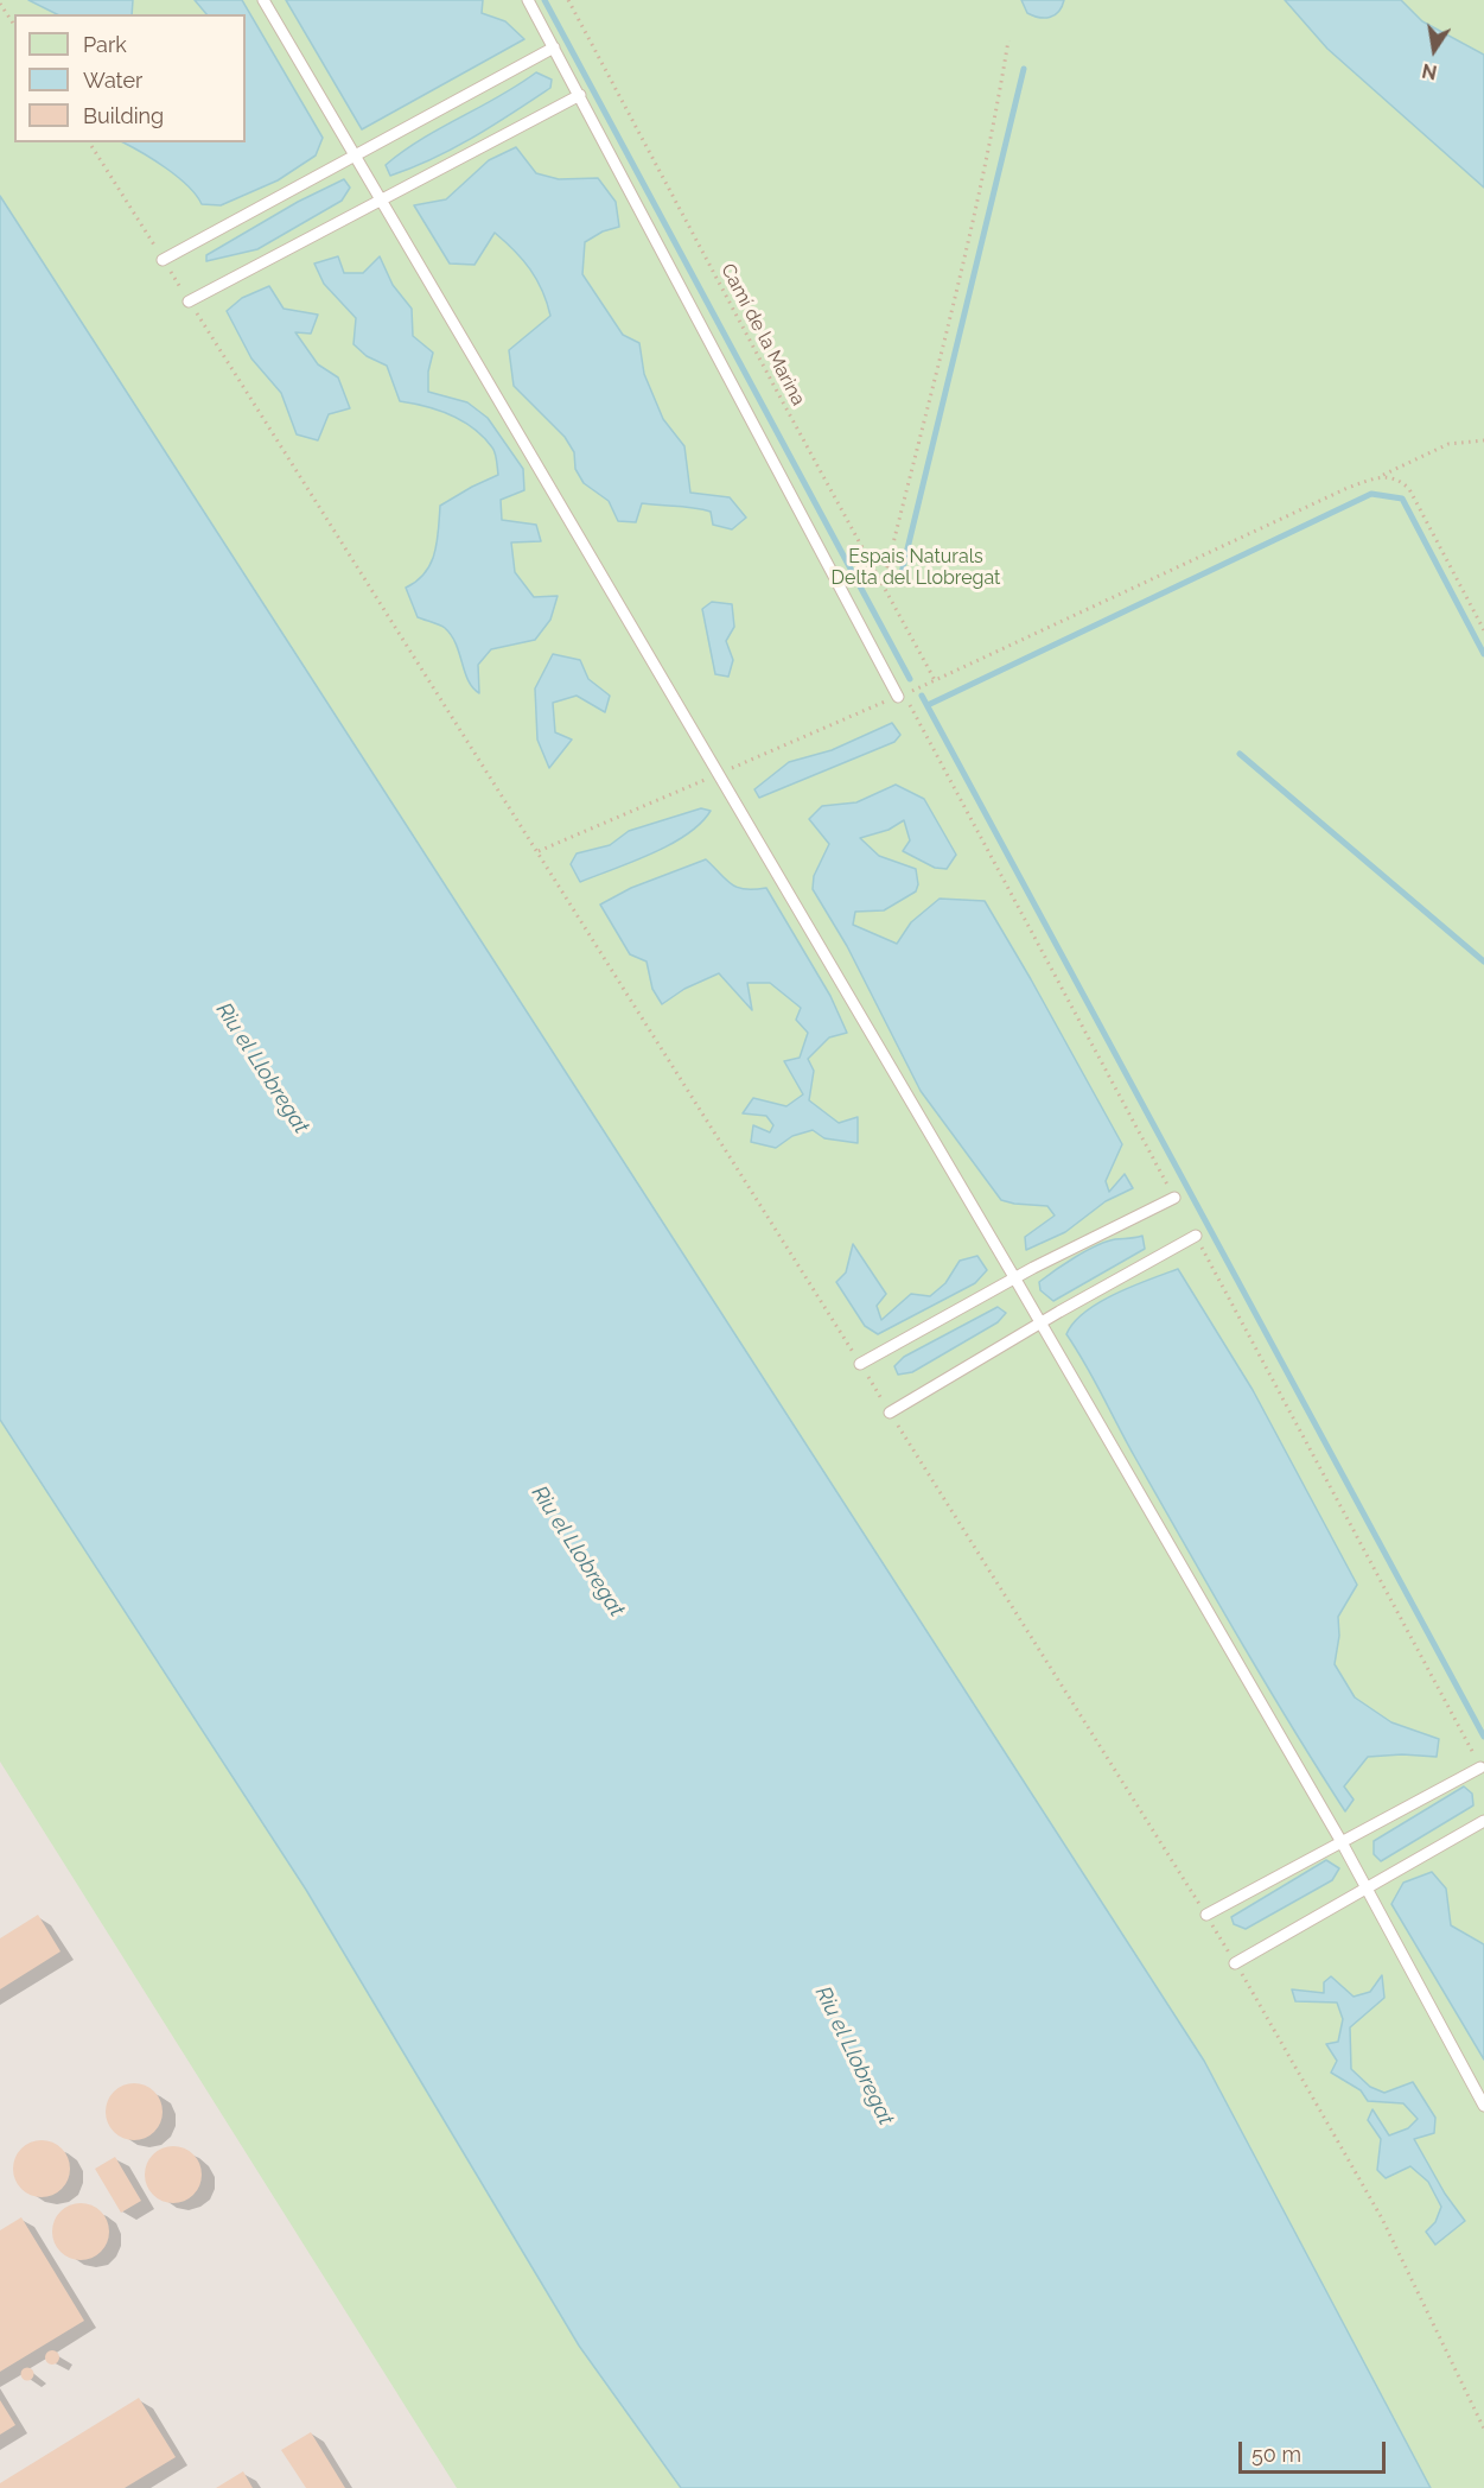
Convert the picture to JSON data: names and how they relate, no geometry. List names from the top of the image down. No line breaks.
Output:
{"streets":{"path":["Camí de la Marina"]},"water":["Riu el Llobregat"],"parks":["Espais Naturals Delta del Llobregat"],"legend":["Park","Water","Building"],"scale_bar":"50 m","north":"bottom"}
